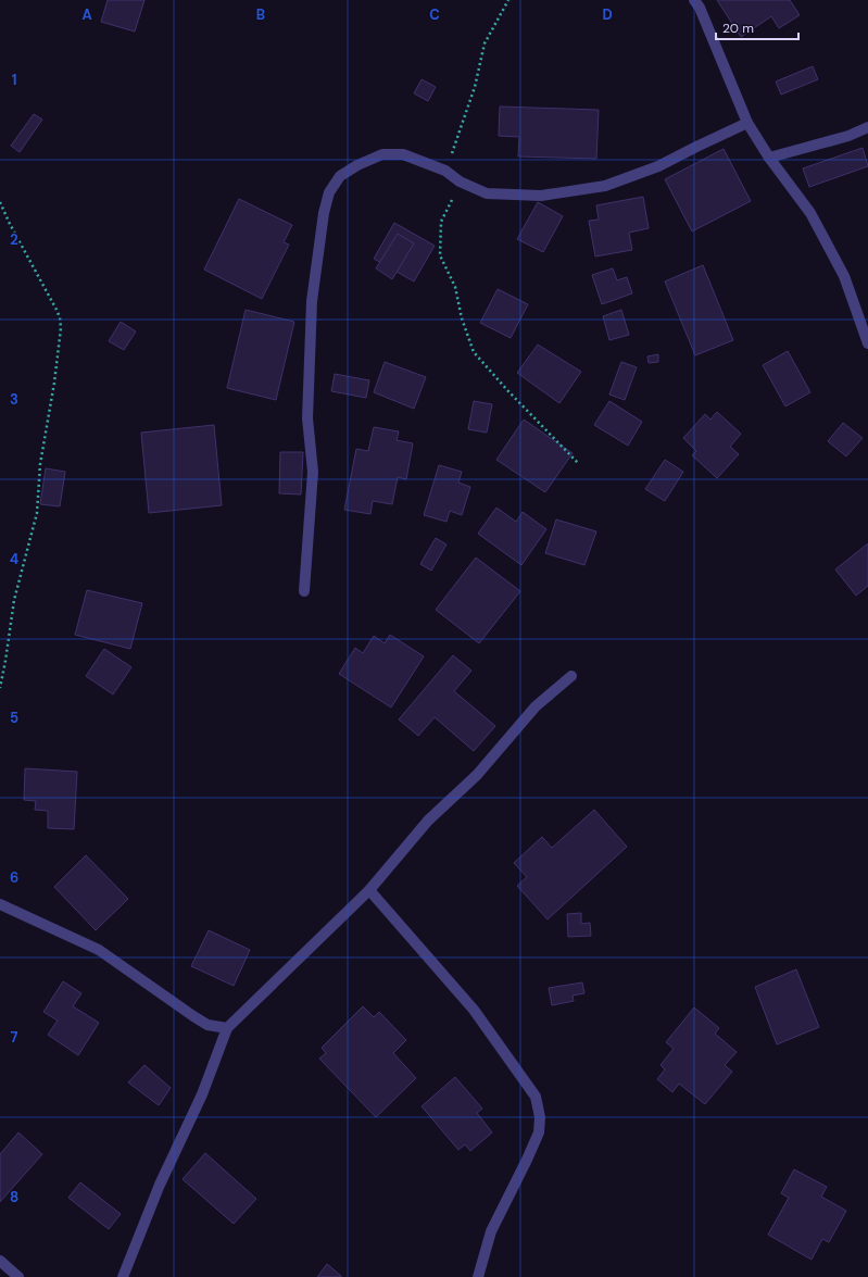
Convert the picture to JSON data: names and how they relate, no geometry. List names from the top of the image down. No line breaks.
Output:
{"scale_bar":"20 m","grid":{"columns":["A","B","C","D"],"rows":["1","2","3","4","5","6","7","8"]}}
